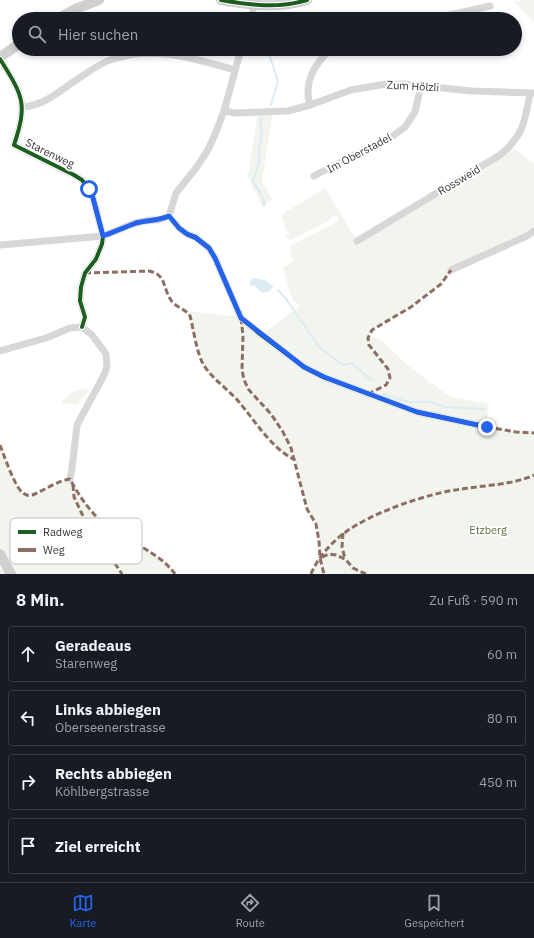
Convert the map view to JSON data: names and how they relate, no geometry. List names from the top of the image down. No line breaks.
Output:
{"streets":{"street":["Zum Hölzli","Starenweg","Im Oberstadel","Rossweid"]},"crossings":[["Zum Hölzli","Im Oberstadel"],["Zum Hölzli","Rossweid"]],"parks":["Etzberg"],"legend":["Radweg","Weg"],"page":{"search":"Hier suchen","heading":["8 Min.","Zu Fuß · 590 m"],"list":[["Geradeaus","Starenweg","60 m"],["Links abbiegen","Oberseenerstrasse","80 m"],["Rechts abbiegen","Köhlbergstrasse","450 m"],"Ziel erreicht"],"nav":["Karte","Route","Gespeichert"]}}
